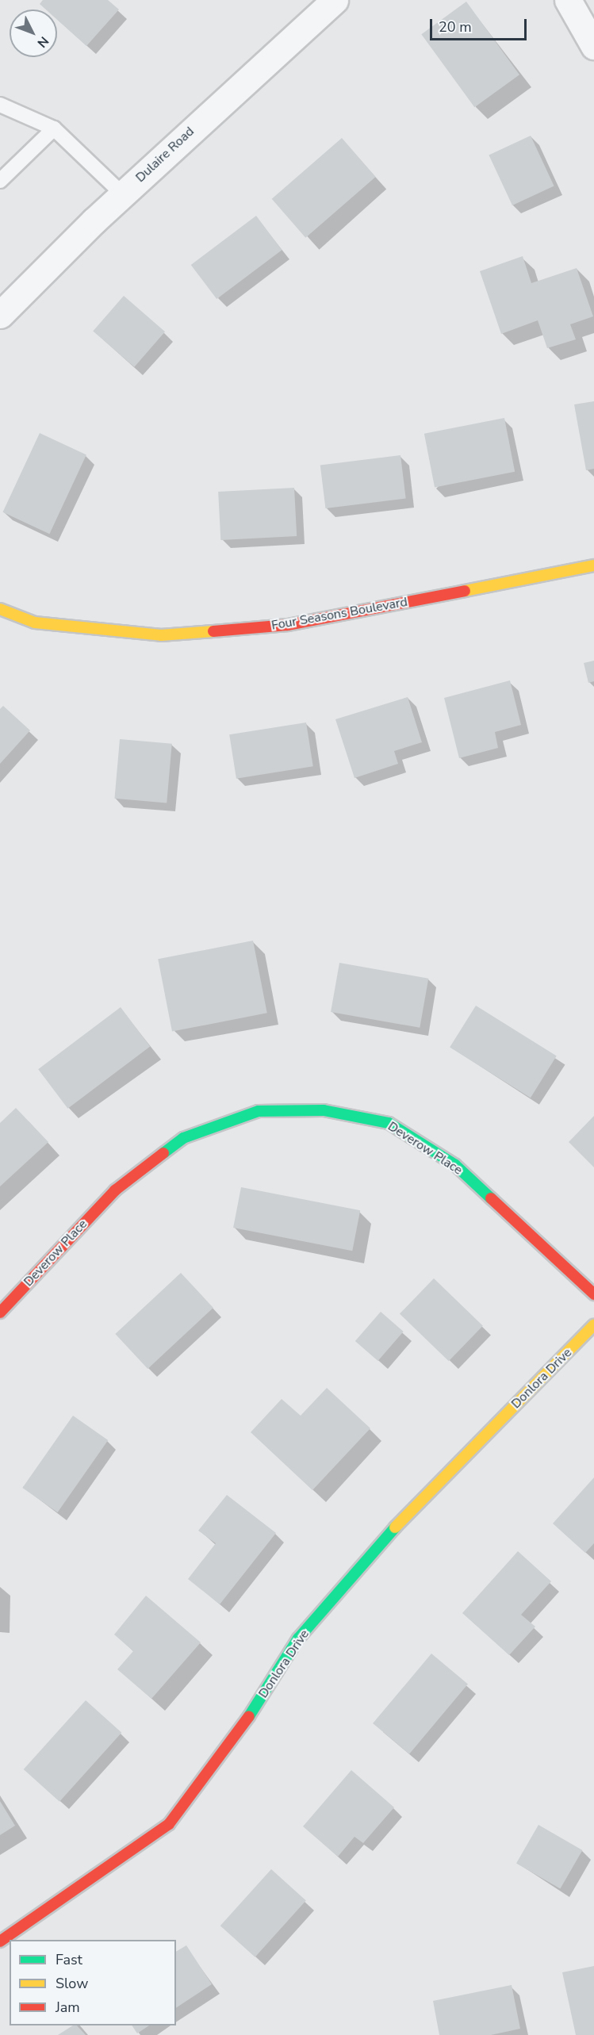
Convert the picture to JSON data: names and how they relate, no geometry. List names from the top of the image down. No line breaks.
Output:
{"streets":{"street":["Dulaire Road","Four Seasons Boulevard","Deverow Place","Donlora Drive"]},"legend":["Fast","Slow","Jam"],"scale_bar":"20 m","north":"bottom right"}
